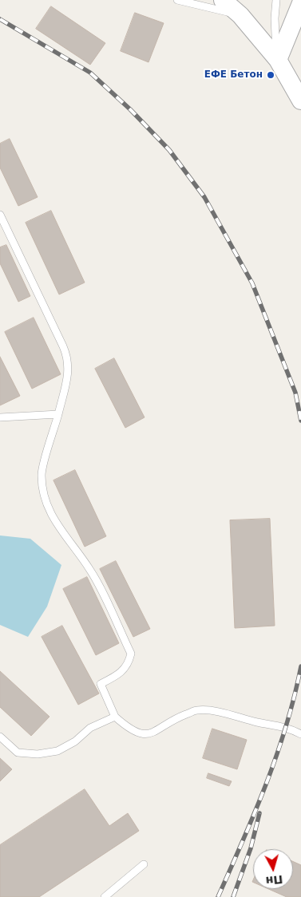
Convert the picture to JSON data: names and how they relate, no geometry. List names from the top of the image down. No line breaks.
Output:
{"places":["ЕФЕ Бетон"],"north":"bottom"}
